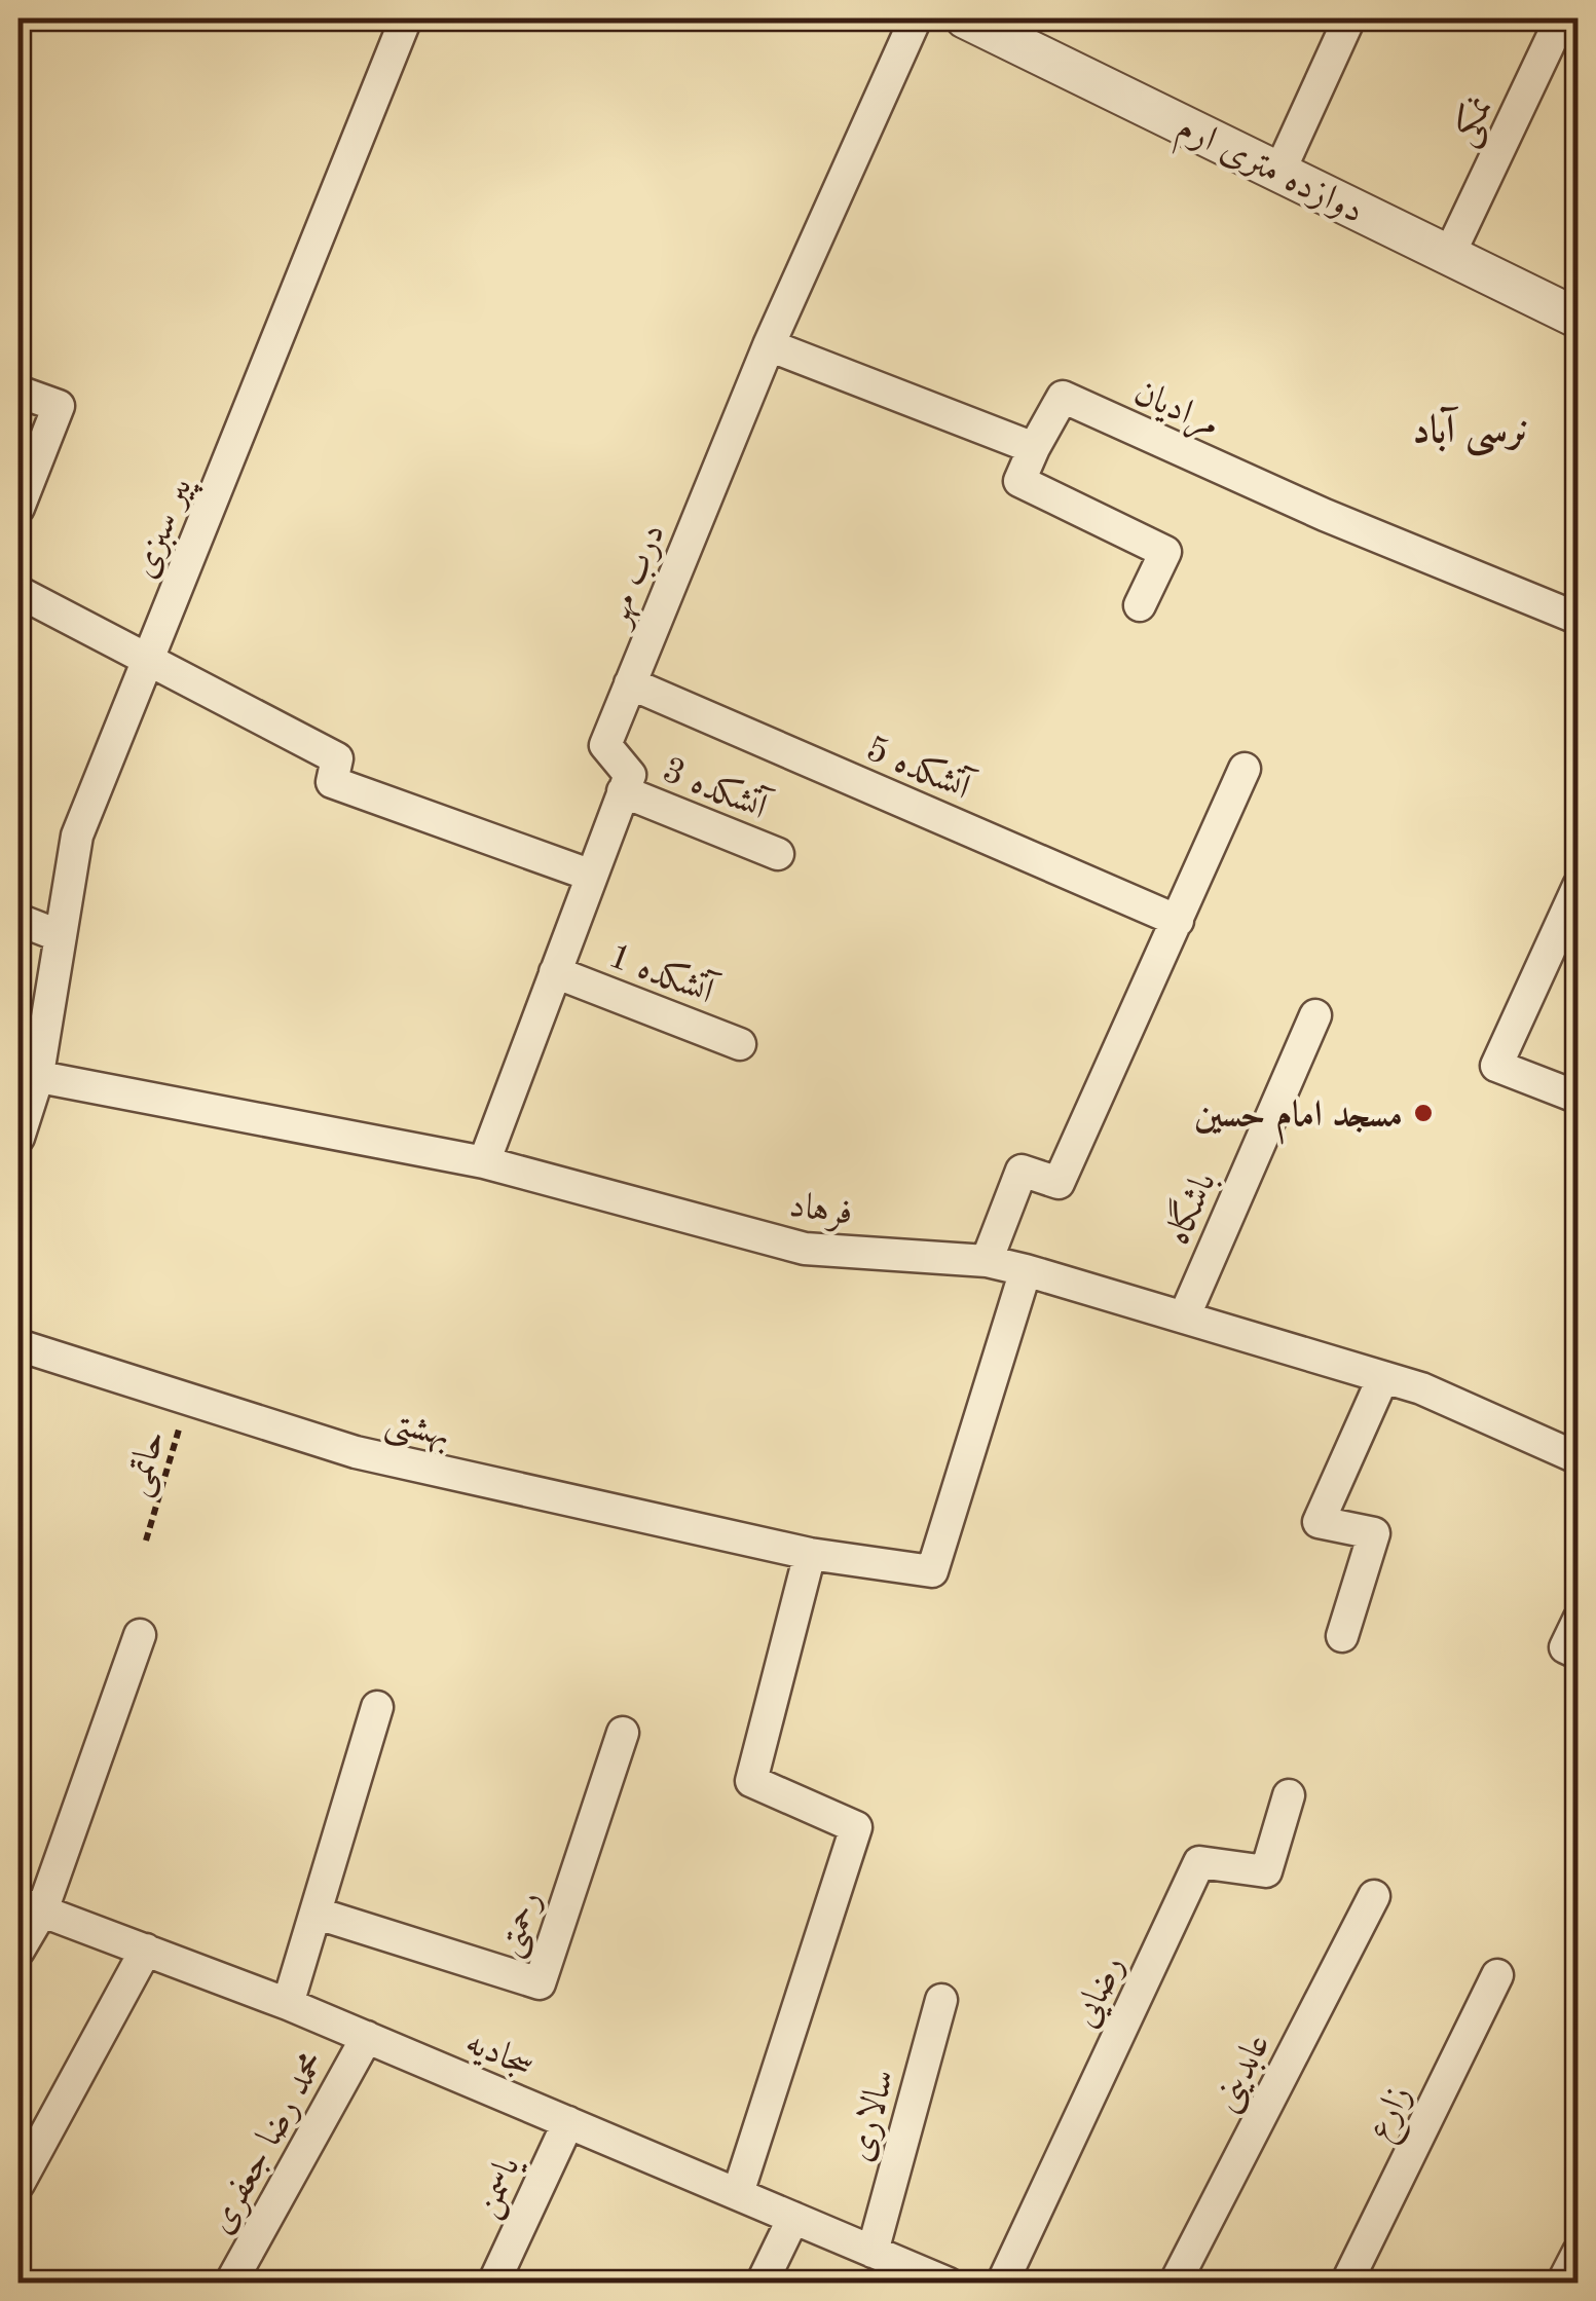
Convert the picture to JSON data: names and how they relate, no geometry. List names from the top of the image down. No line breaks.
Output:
{"streets":{"street":["نمکی","دوازده متری ارم","مرادیان","پیر سبزی","درب مهر","آتشکده 5","آتشکده 3","آتشکده 1","فرهاد","باشگاه","بهشتی","رحمتی","رضایی","سجادیه","عابدینی","زارع","سالاری","محمد رضا جعفری","یاسمن"],"path":["حاتمی"]},"crossings":[["نمکی","دوازده متری ارم"],["پیر سبزی","فرهاد"],["درب مهر","آتشکده 5"],["درب مهر","آتشکده 3"],["فرهاد","باشگاه"],["فرهاد","بهشتی"],["بهشتی","حاتمی"],["سجادیه","سالاری"],["سجادیه","محمد رضا جعفری"],["سجادیه","یاسمن"]],"districts":["نرسی آباد"],"places":["مسجد امام حسین"]}
